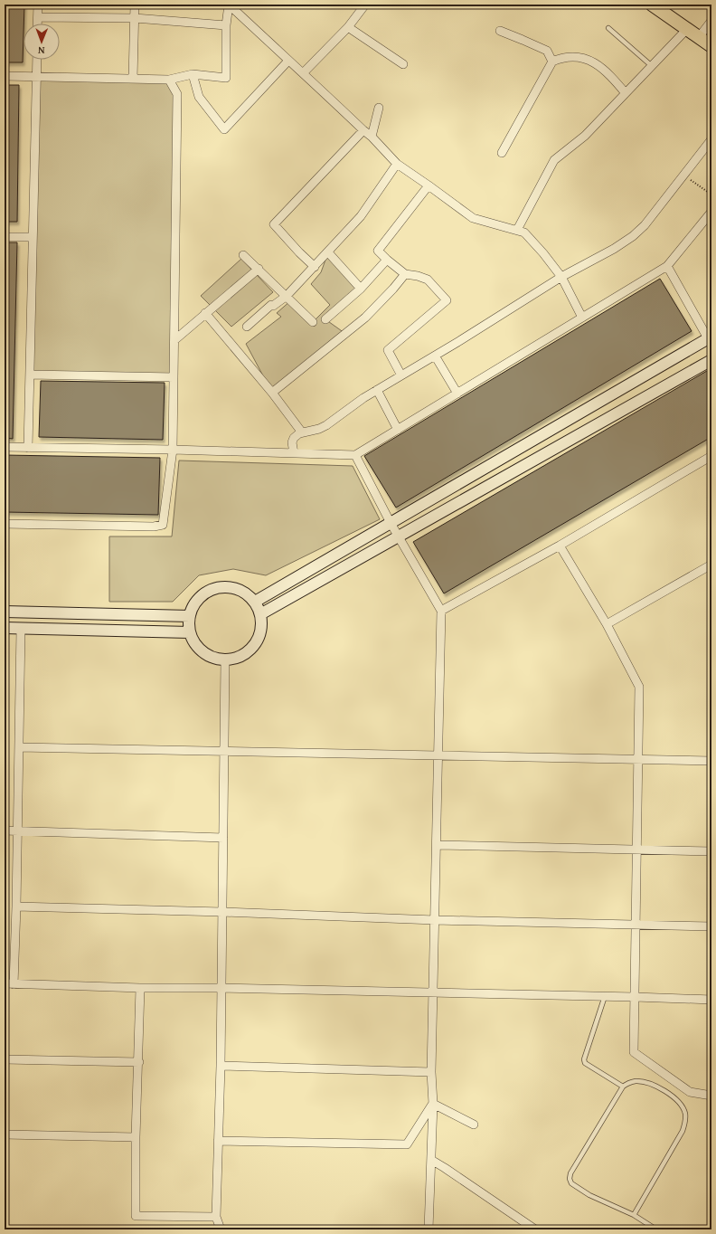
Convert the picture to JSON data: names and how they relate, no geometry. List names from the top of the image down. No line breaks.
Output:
{"north":"bottom"}
